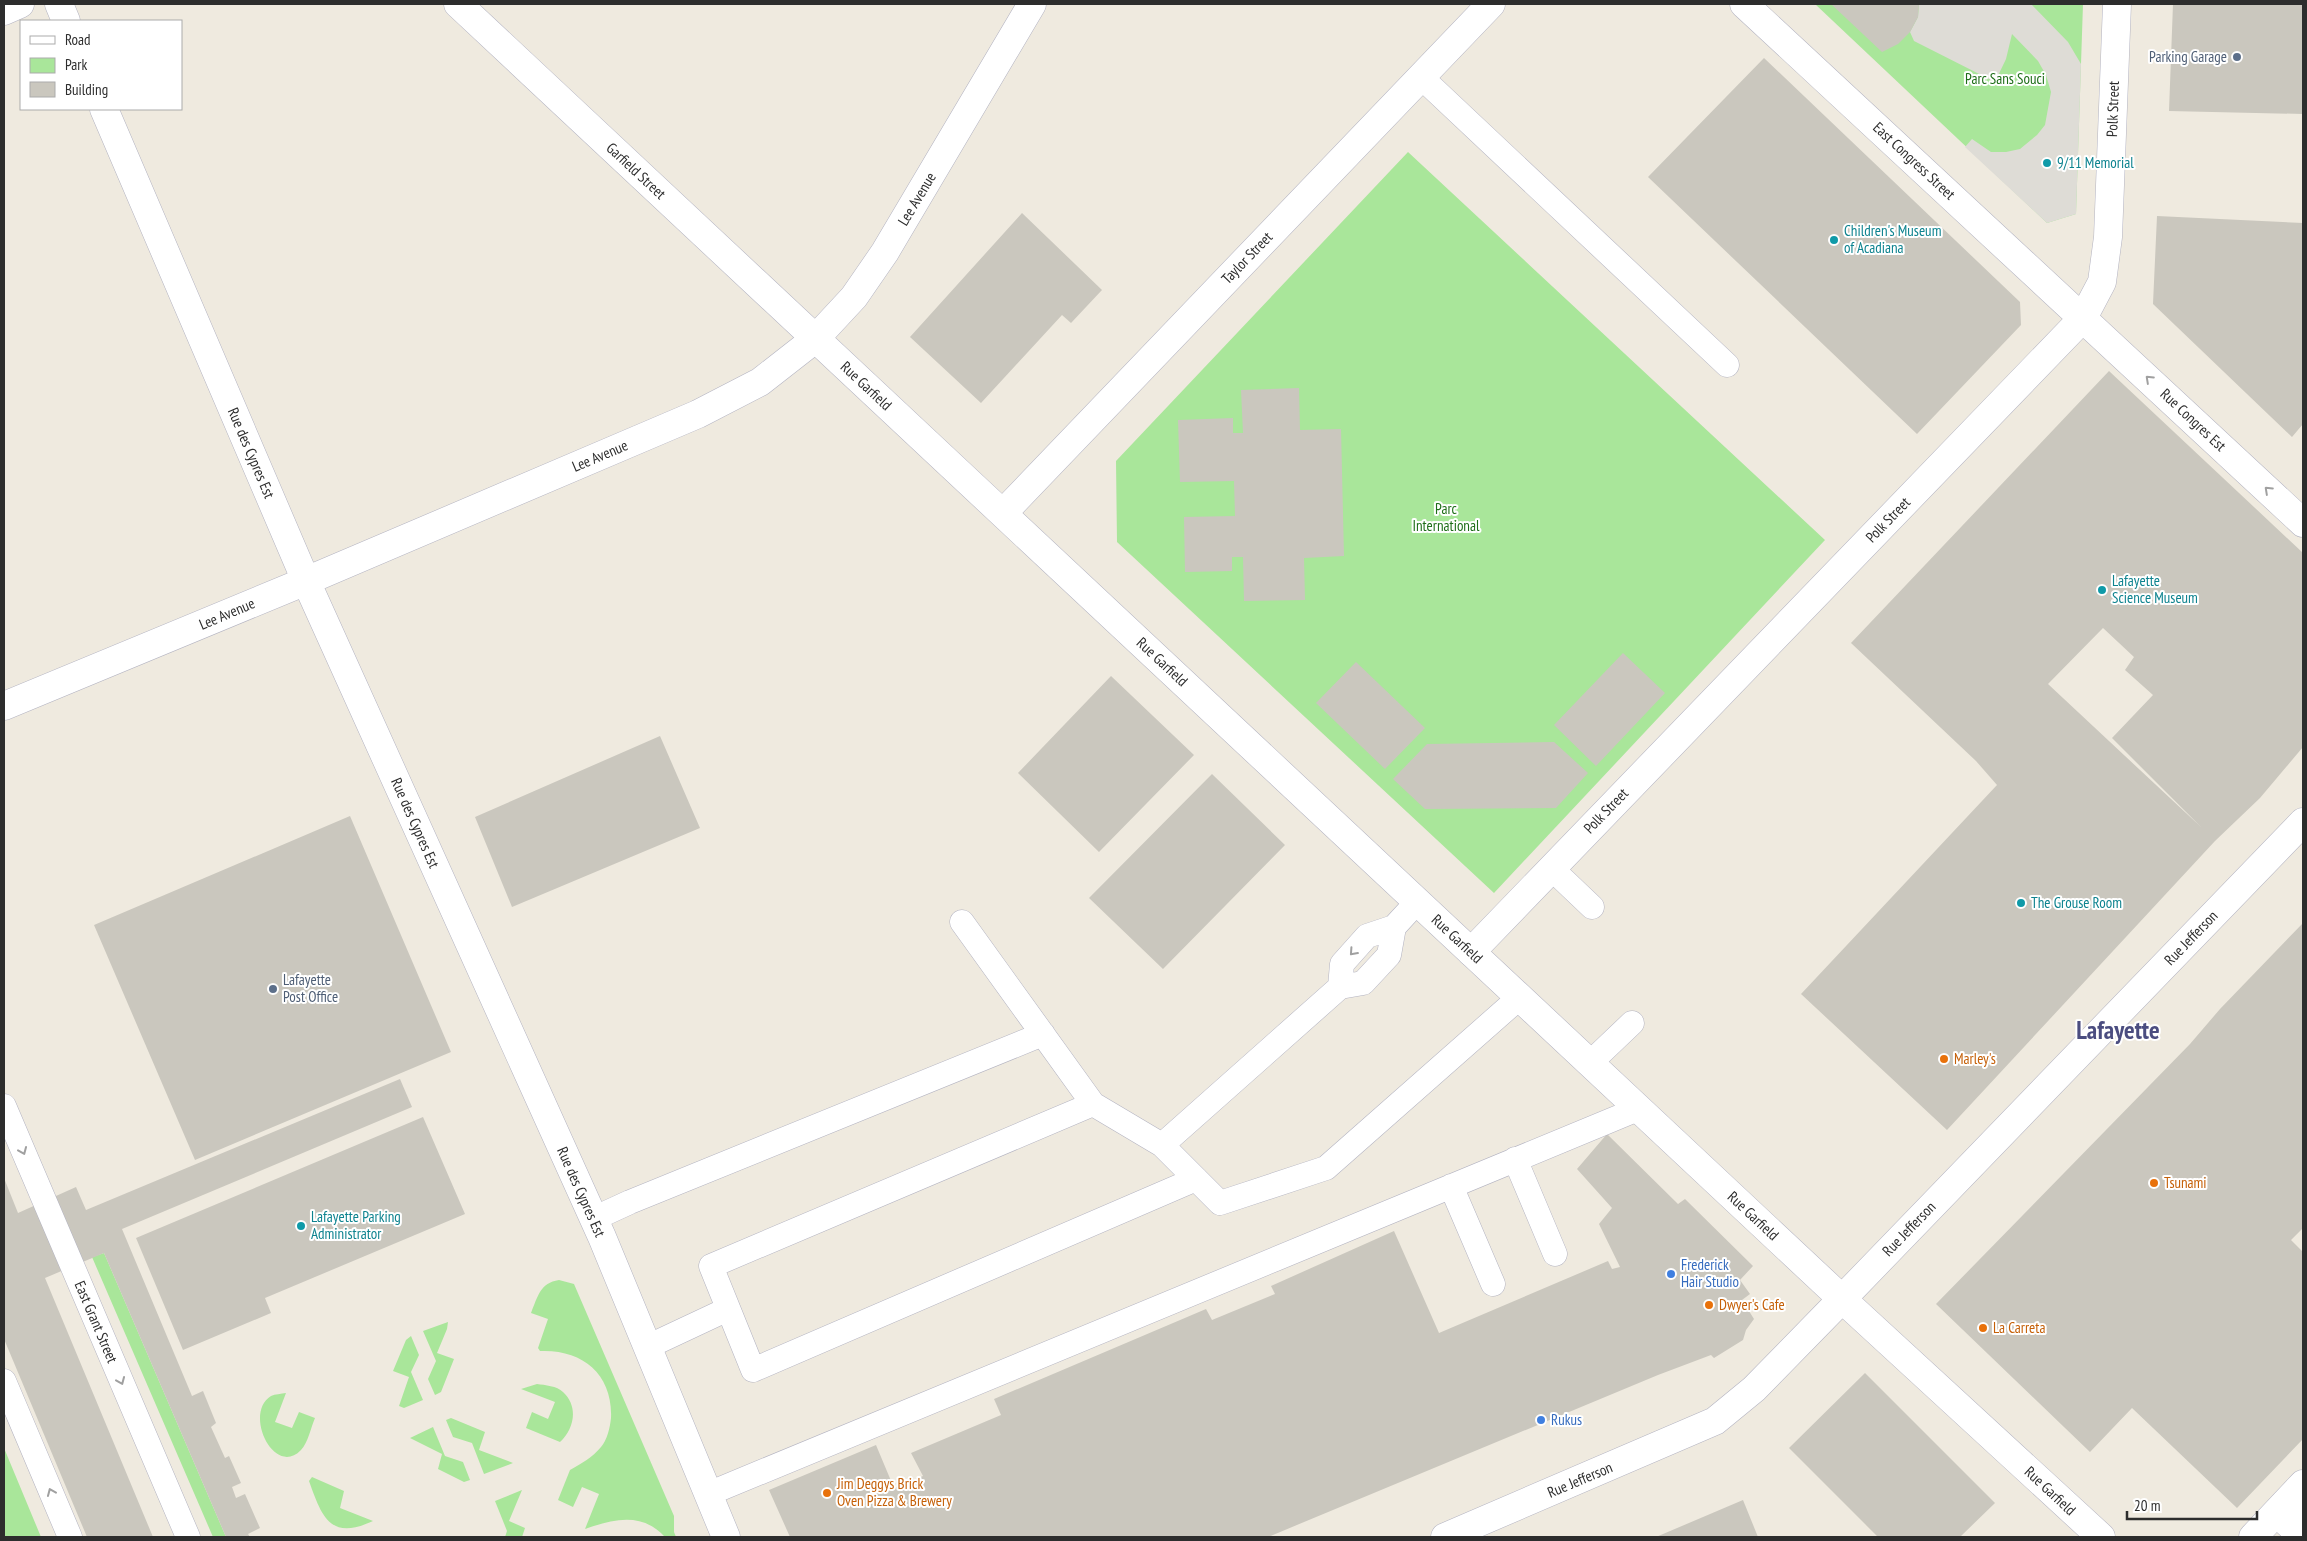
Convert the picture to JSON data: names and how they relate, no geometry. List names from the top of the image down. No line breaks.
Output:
{"streets":{"street":["Polk Street","East Congress Street","Garfield Street","Lee Avenue","Taylor Street","Rue Garfield","Rue Congres Est","Rue des Cypres Est","Rue Jefferson"],"lane":["East Grant Street"]},"crossings":[["Polk Street","East Congress Street"],["Polk Street","Rue Garfield"],["Polk Street","Rue Congres Est"],["East Congress Street","Rue Congres Est"],["Garfield Street","Lee Avenue"],["Garfield Street","Rue Garfield"],["Lee Avenue","Rue Garfield"],["Lee Avenue","Rue des Cypres Est"],["Taylor Street","Rue Garfield"],["Rue Garfield","Rue Jefferson"]],"one_way":["Rue Congres Est"],"districts":["Lafayette"],"parks":["Parc Sans Souci","Parc International"],"places":["Parking Garage","9/11 Memorial","Children's Museum of Acadiana","Lafayette Science Museum","The Grouse Room","Lafayette Post Office","Marley's","Tsunami","Lafayette Parking Administrator","Frederick Hair Studio","Dwyer's Cafe","La Carreta","Rukus","Jim Deggys Brick Oven Pizza & Brewery"],"legend":["Road","Park","Building"],"scale_bar":"20 m"}
